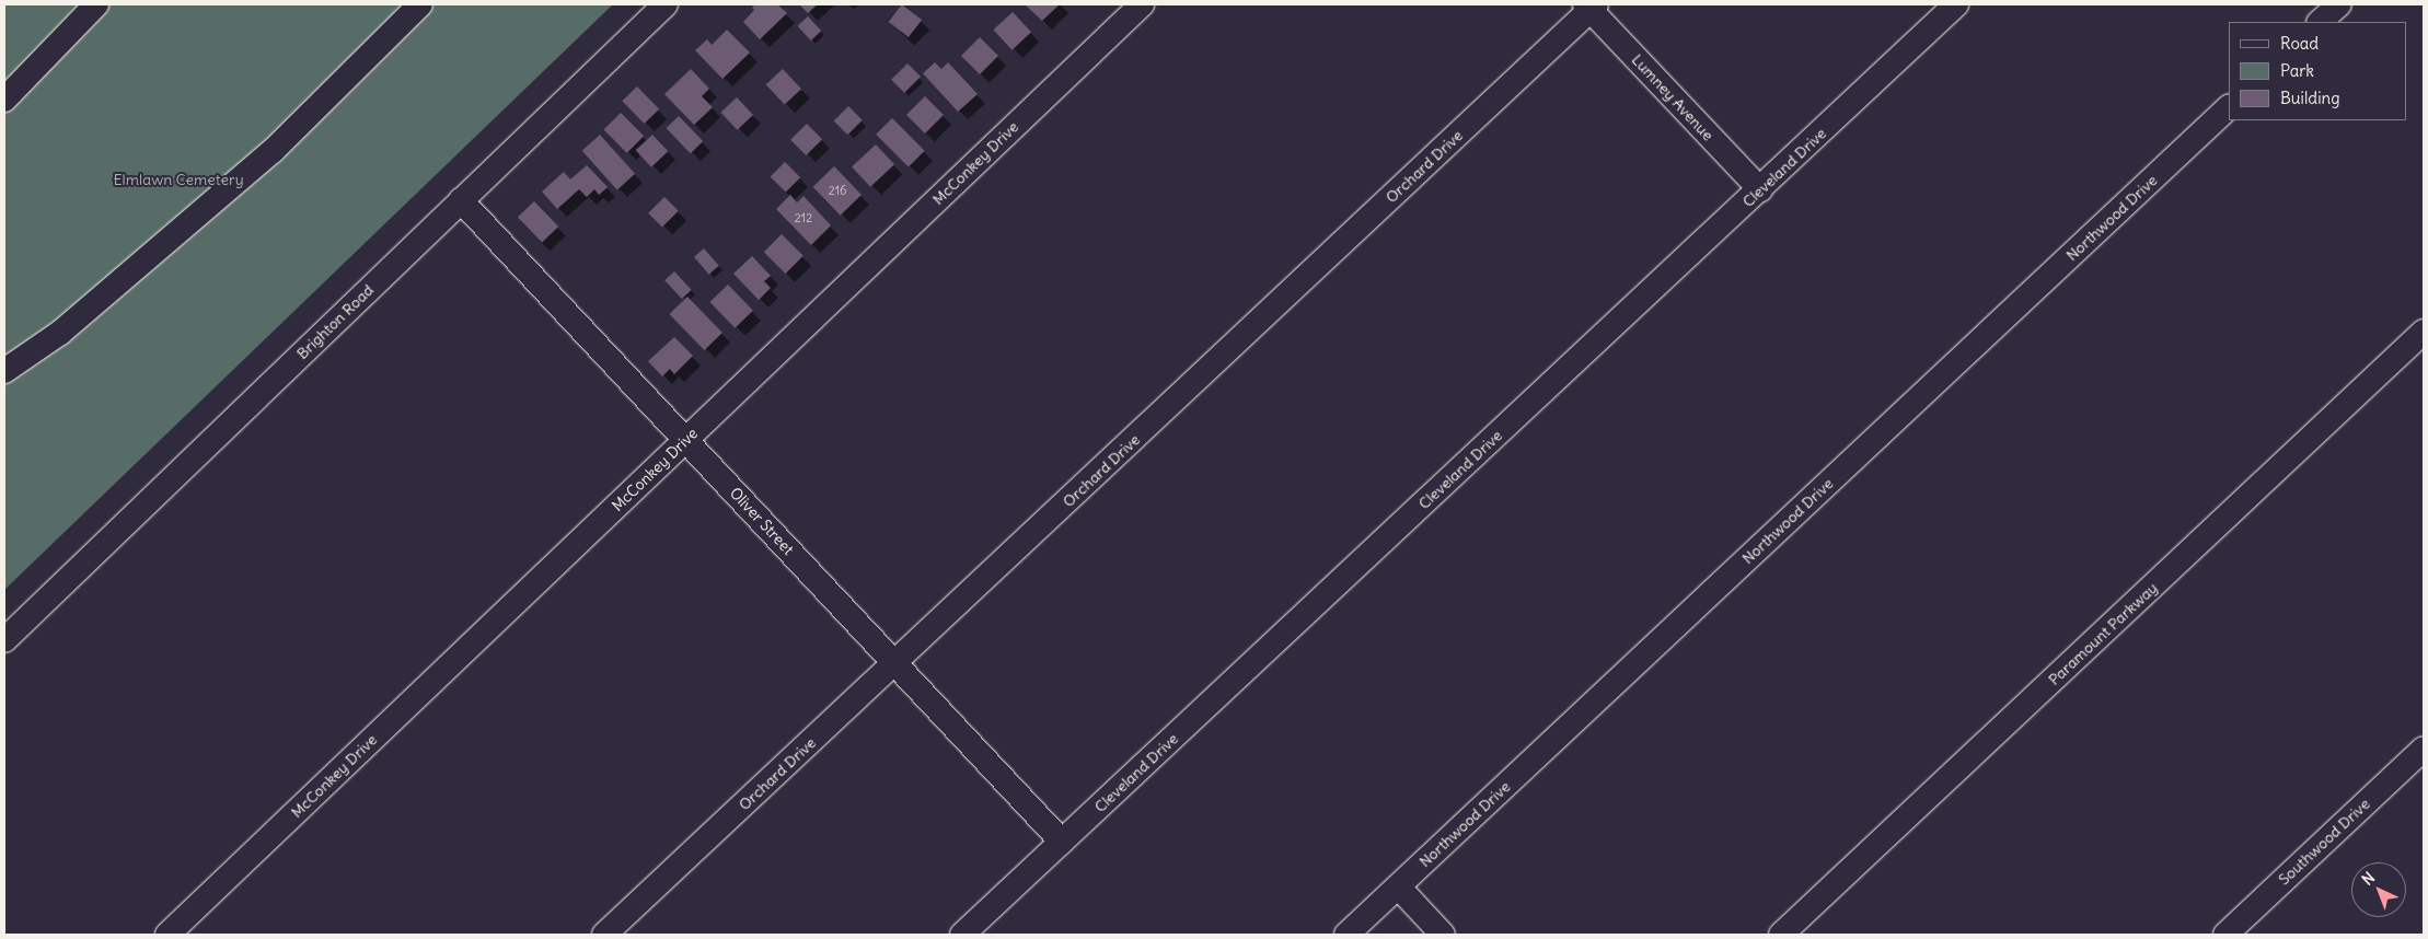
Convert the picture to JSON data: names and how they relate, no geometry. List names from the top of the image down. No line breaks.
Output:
{"streets":{"street":["Lumney Avenue","McConkey Drive","Orchard Drive","Cleveland Drive","Northwood Drive","Brighton Road","Oliver Street","Paramount Parkway","Southwood Drive"]},"crossings":[["Lumney Avenue","Orchard Drive"],["Lumney Avenue","Cleveland Drive"],["McConkey Drive","Oliver Street"],["Orchard Drive","Oliver Street"],["Cleveland Drive","Oliver Street"],["Brighton Road","Oliver Street"]],"parks":["Elmlawn Cemetery"],"house_numbers":["216","212"],"legend":["Road","Park","Building"],"north":"top left"}
